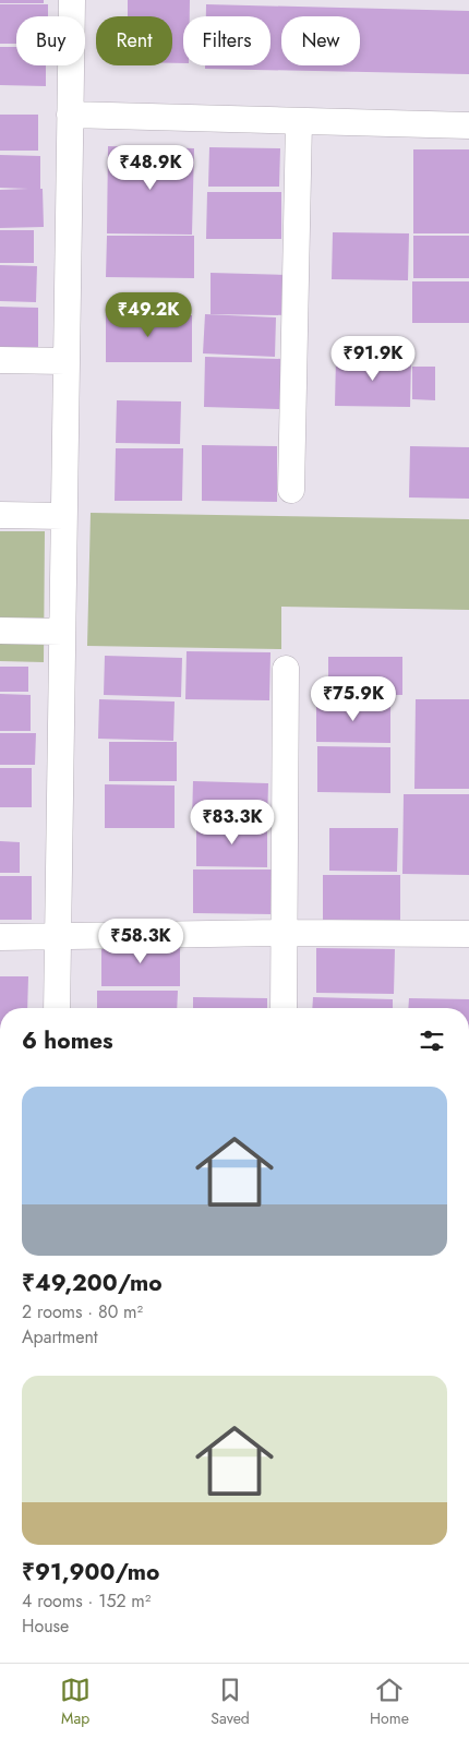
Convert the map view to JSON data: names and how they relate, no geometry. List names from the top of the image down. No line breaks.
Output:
{"page":{"chip":["Buy","Rent","Filters","New"],"price":["₹48.9K","₹49.2K","₹91.9K","₹75.9K","₹83.3K","₹58.3K"],"heading":"6 homes","list":[{"name":"₹49,200/mo","note":"2 rooms · 80 m² · Apartment"},{"name":"₹91,900/mo","note":"4 rooms · 152 m² · House"}],"tabs":["Map","Saved","Home"]}}
